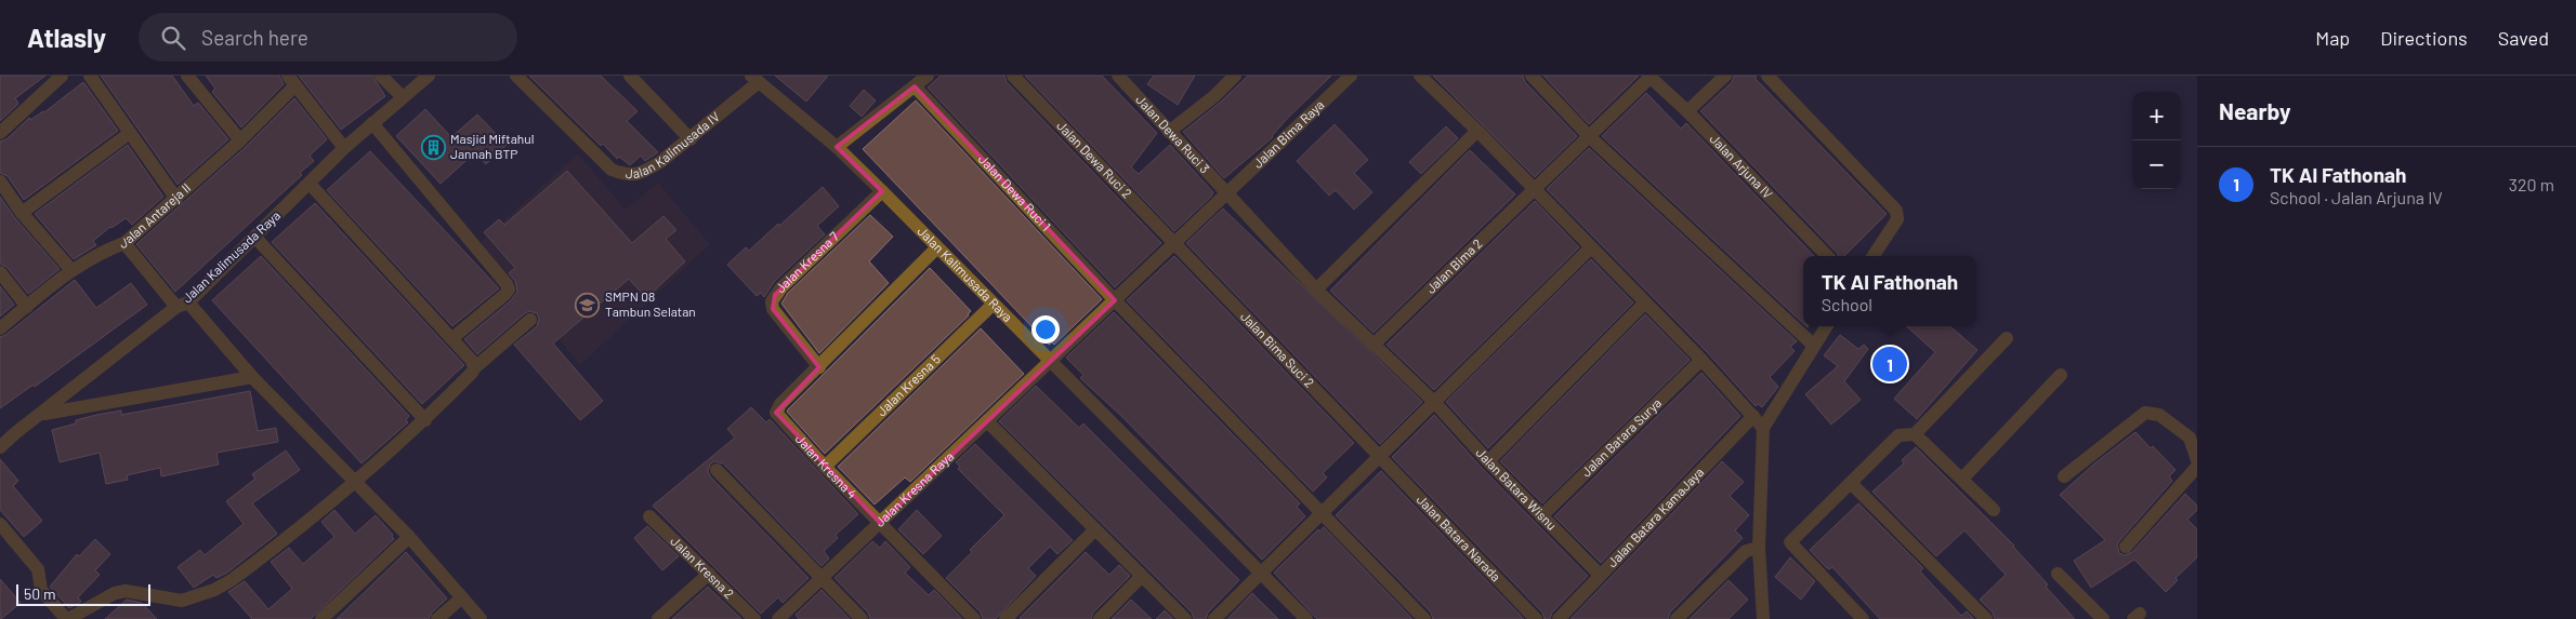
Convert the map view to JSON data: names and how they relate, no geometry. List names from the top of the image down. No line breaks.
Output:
{"streets":{"street":["Jalan Dewa Ruci 3","Jalan Bima Raya","Jalan Kalimusada IV","Jalan Dewa Ruci 2","Jalan Arjuna IV","Jalan Dewa Ruci 1","Jalan Antareja II","Jalan Kalimusada Raya","Jalan Kresna 7","Jalan Bima 2","Jalan Bima Suci 2","Jalan Kresna 5","Jalan Batara Surya","Jalan Kresna 4","Jalan Kresna Raya","Jalan Batara Wisnu","Jalan Batara KamaJaya","Jalan Batara Narada","Jalan Kresna 2"]},"crossings":[["Jalan Dewa Ruci 3","Jalan Bima Raya"],["Jalan Dewa Ruci 3","Jalan Batara Wisnu"],["Jalan Bima Raya","Jalan Dewa Ruci 2"],["Jalan Bima Raya","Jalan Dewa Ruci 1"],["Jalan Bima Raya","Jalan Bima Suci 2"],["Jalan Bima Raya","Jalan Kresna Raya"],["Jalan Kalimusada IV","Jalan Kalimusada Raya"],["Jalan Dewa Ruci 2","Jalan Bima Suci 2"],["Jalan Arjuna IV","Jalan Bima 2"],["Jalan Dewa Ruci 1","Jalan Kresna Raya"],["Jalan Kalimusada Raya","Jalan Kresna 7"],["Jalan Kalimusada Raya","Jalan Kresna 5"],["Jalan Kalimusada Raya","Jalan Kresna Raya"],["Jalan Kresna 7","Jalan Kresna 4"],["Jalan Bima 2","Jalan Batara Wisnu"],["Jalan Bima Suci 2","Jalan Batara Narada"],["Jalan Kresna 5","Jalan Kresna 4"],["Jalan Batara Surya","Jalan Batara Wisnu"],["Jalan Kresna 4","Jalan Kresna Raya"],["Jalan Batara Wisnu","Jalan Batara KamaJaya"]],"places":{"building":["Masjid Miftahul Jannah BTP"],"school or university":["SMPN 08 Tambun Selatan"]},"scale_bar":"50 m","page":{"header":"Atlasly","search":"Search here","nav":["Map","Directions","Saved"],"heading":"Nearby","map_buttons":["+","−"],"list":[{"mark":"1","name":"TK Al Fathonah","note":"School · Jalan Arjuna IV","value":"320 m"}],"popup":["TK Al Fathonah","School"],"pins":"1","scale":"50 m"}}
